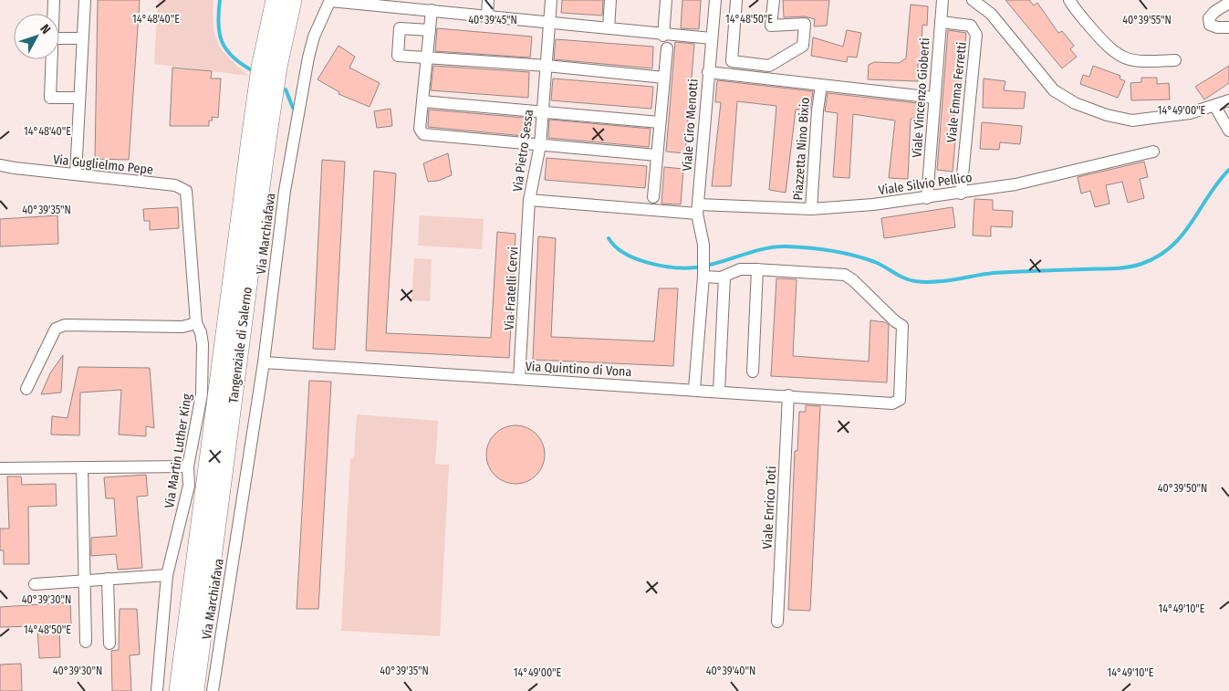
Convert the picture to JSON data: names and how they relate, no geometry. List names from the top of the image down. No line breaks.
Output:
{"streets":{"highway":["Tangenziale di Salerno"],"street":["Viale Emma Ferretti","Viale Vincenzo Gioberti","Viale Ciro Menotti","Piazzetta Nino Bixio","Via Pietro Sessa","Via Guglielmo Pepe","Viale Silvio Pellico","Via Marchiafava","Via Fratelli Cervi","Via Quintino di Vona","Via Martin Luther King","Viale Enrico Toti"]},"crossings":[["Viale Emma Ferretti","Viale Vincenzo Gioberti"],["Viale Emma Ferretti","Viale Silvio Pellico"],["Viale Vincenzo Gioberti","Viale Silvio Pellico"],["Viale Ciro Menotti","Via Pietro Sessa"],["Viale Ciro Menotti","Viale Silvio Pellico"],["Viale Ciro Menotti","Via Quintino di Vona"],["Piazzetta Nino Bixio","Viale Silvio Pellico"],["Via Pietro Sessa","Viale Silvio Pellico"],["Via Pietro Sessa","Via Fratelli Cervi"],["Via Guglielmo Pepe","Via Martin Luther King"],["Via Marchiafava","Via Quintino di Vona"],["Via Fratelli Cervi","Via Quintino di Vona"],["Via Quintino di Vona","Viale Enrico Toti"]],"north":"top right","coordinates":["14°48'40\"E","14°48'50\"E","40°39'45\"N","40°39'55\"N","14°49'00\"E","40°39'35\"N","40°39'50\"N","40°39'30\"N","14°49'10\"E","40°39'40\"N"]}
